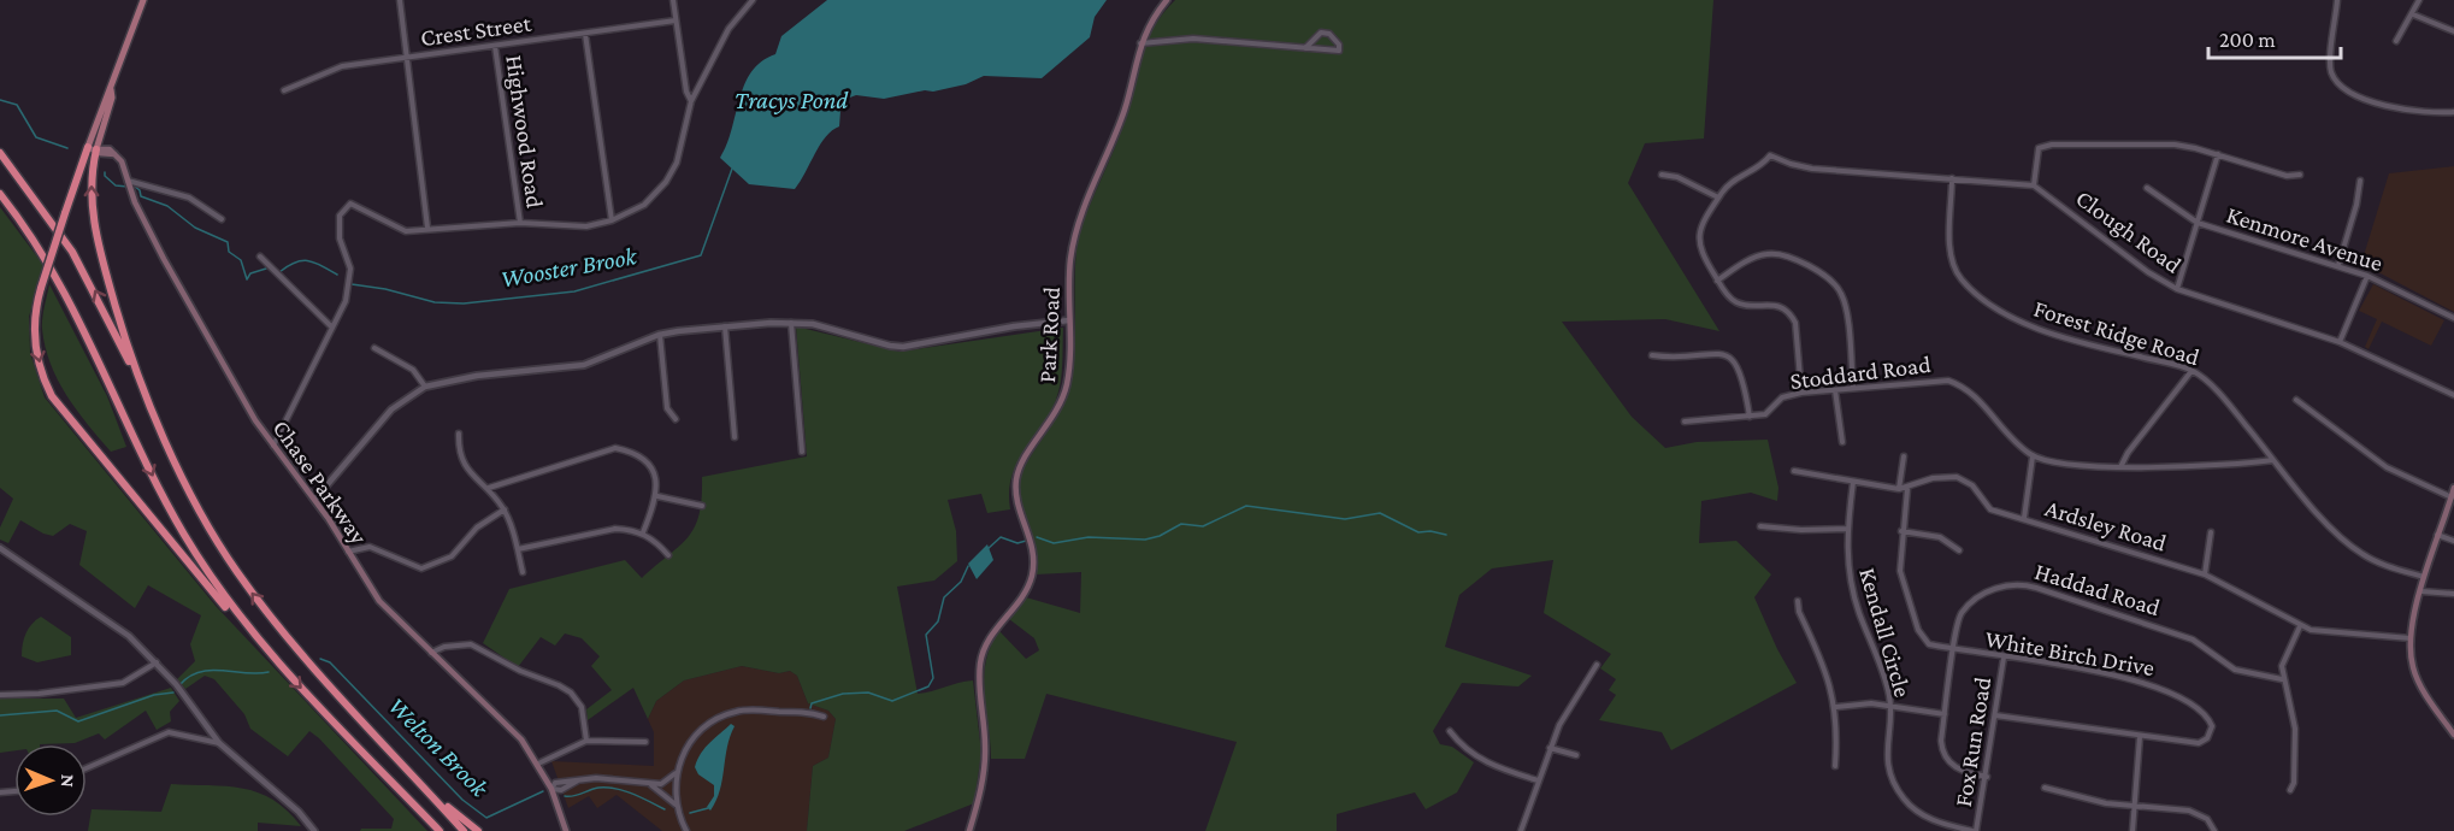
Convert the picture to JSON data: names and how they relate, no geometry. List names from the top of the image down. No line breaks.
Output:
{"streets":{"main road":["Park Road","Chase Parkway"],"street":["Crest Street","Highwood Road","Clough Road","Kenmore Avenue","Forest Ridge Road","Stoddard Road","Ardsley Road","Haddad Road","Kendall Circle","White Birch Drive","Fox Run Road"]},"crossings":[["Crest Street","Highwood Road"],["Ardsley Road","Kendall Circle"],["Ardsley Road","White Birch Drive"],["Haddad Road","White Birch Drive"],["Haddad Road","Fox Run Road"],["Kendall Circle","Fox Run Road"],["White Birch Drive","Fox Run Road"]],"water":["Tracys Pond","Wooster Brook","Welton Brook"],"scale_bar":"200 m","north":"right"}
